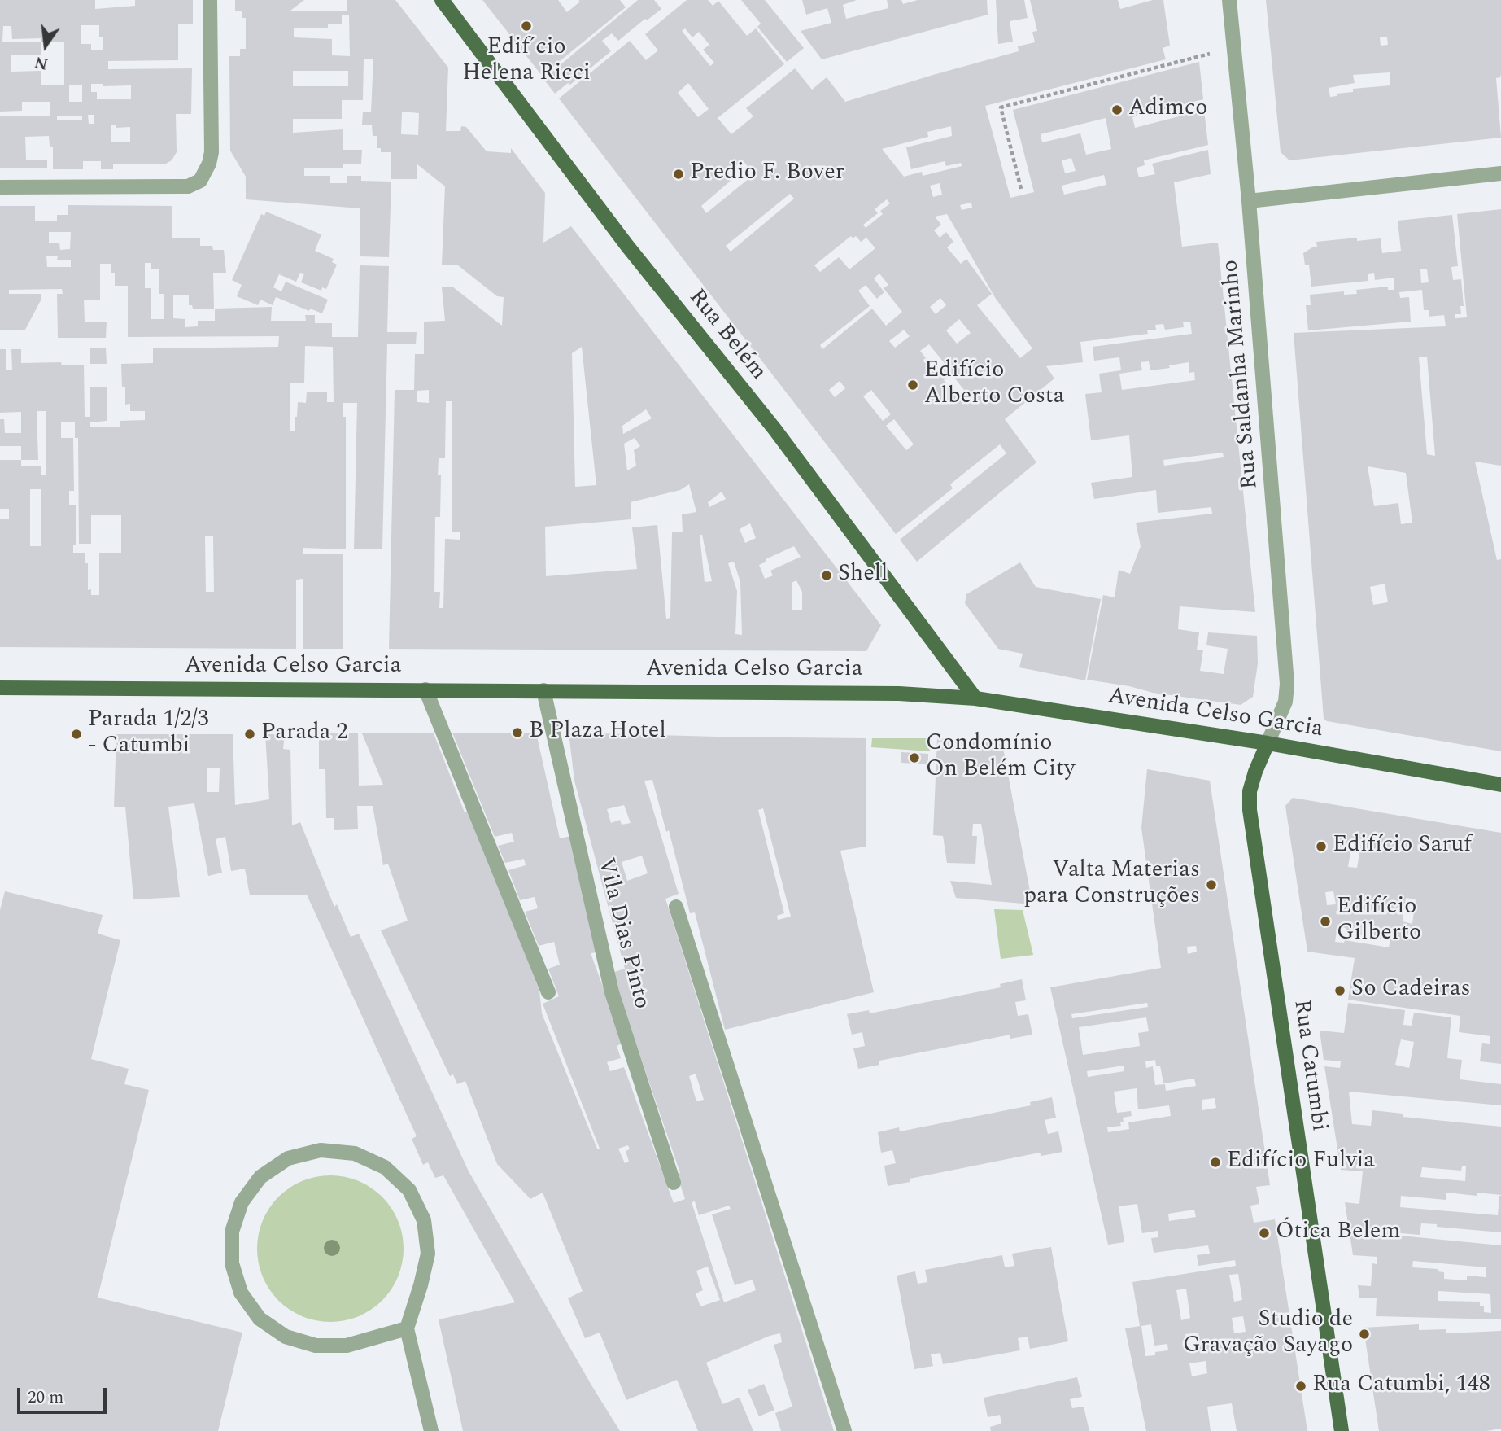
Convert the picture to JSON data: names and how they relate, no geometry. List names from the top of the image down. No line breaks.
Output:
{"streets":{"main road":["Rua Belém","Avenida Celso Garcia","Rua Catumbi"],"street":["Rua Saldanha Marinho","Vila Dias Pinto"]},"crossings":[["Rua Belém","Avenida Celso Garcia"],["Rua Saldanha Marinho","Avenida Celso Garcia"],["Rua Saldanha Marinho","Rua Catumbi"],["Avenida Celso Garcia","Vila Dias Pinto"],["Avenida Celso Garcia","Rua Catumbi"]],"places":["Edif´cio Helena Ricci","Adimco","Predio F. Bover","Edifício Alberto Costa","Shell","B Plaza Hotel","Parada 1/2/3 - Catumbi","Parada 2","Condomínio On Belém City","Edifício Saruf","Valta Materias para Construções","Edifício Gilberto","So Cadeiras","Edifício Fulvia","Ótica Belem","Studio de Gravação Sayago","Rua Catumbi, 148"],"scale_bar":"20 m","north":"bottom"}
